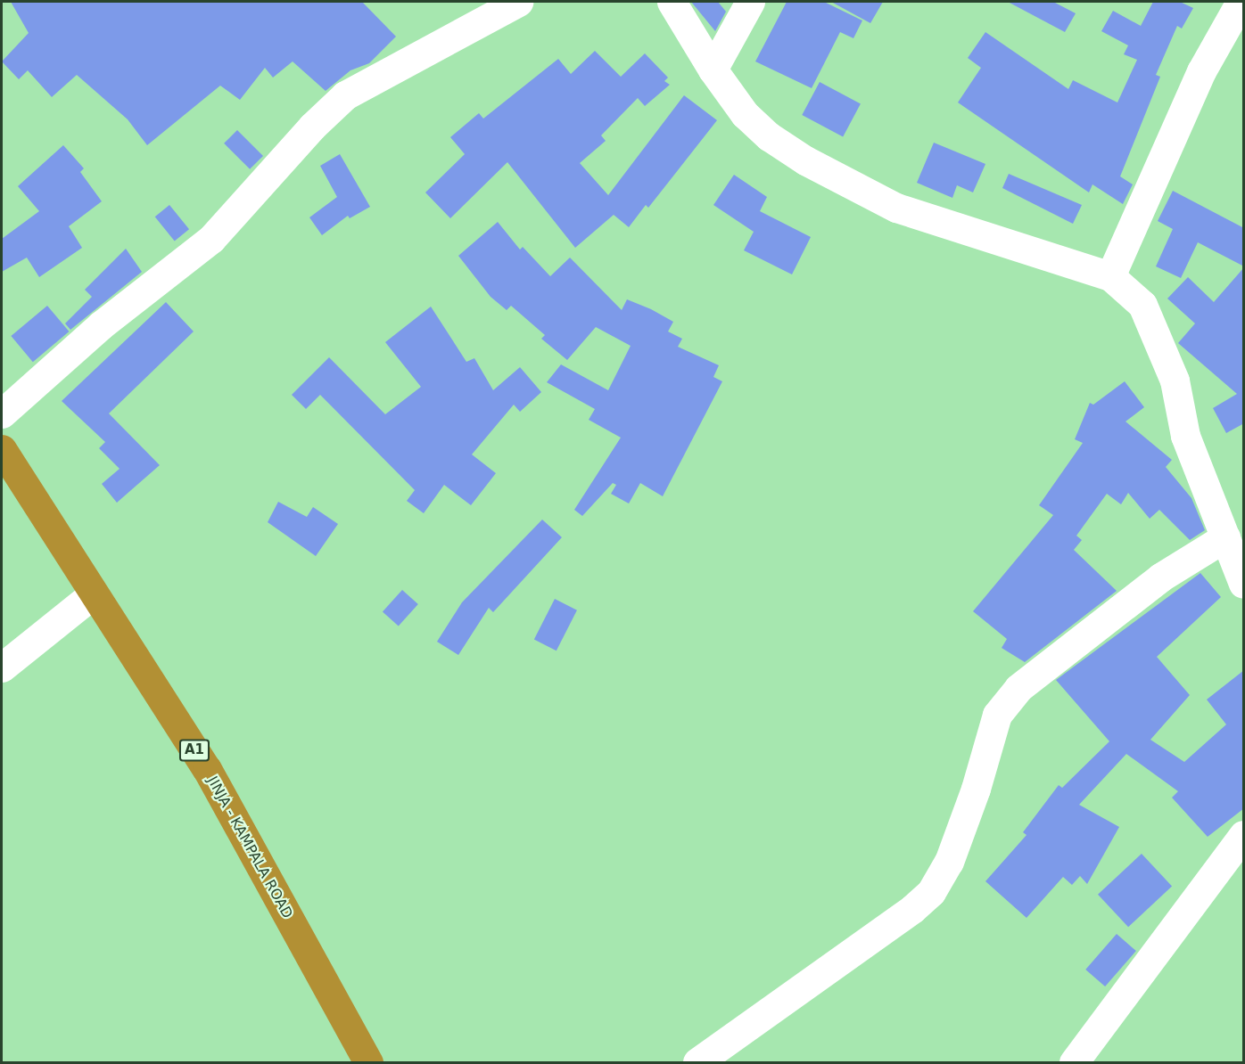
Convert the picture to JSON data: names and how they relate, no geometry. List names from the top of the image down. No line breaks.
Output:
{"streets":{"highway":["A1","JINJA - KAMPALA ROAD"]}}
